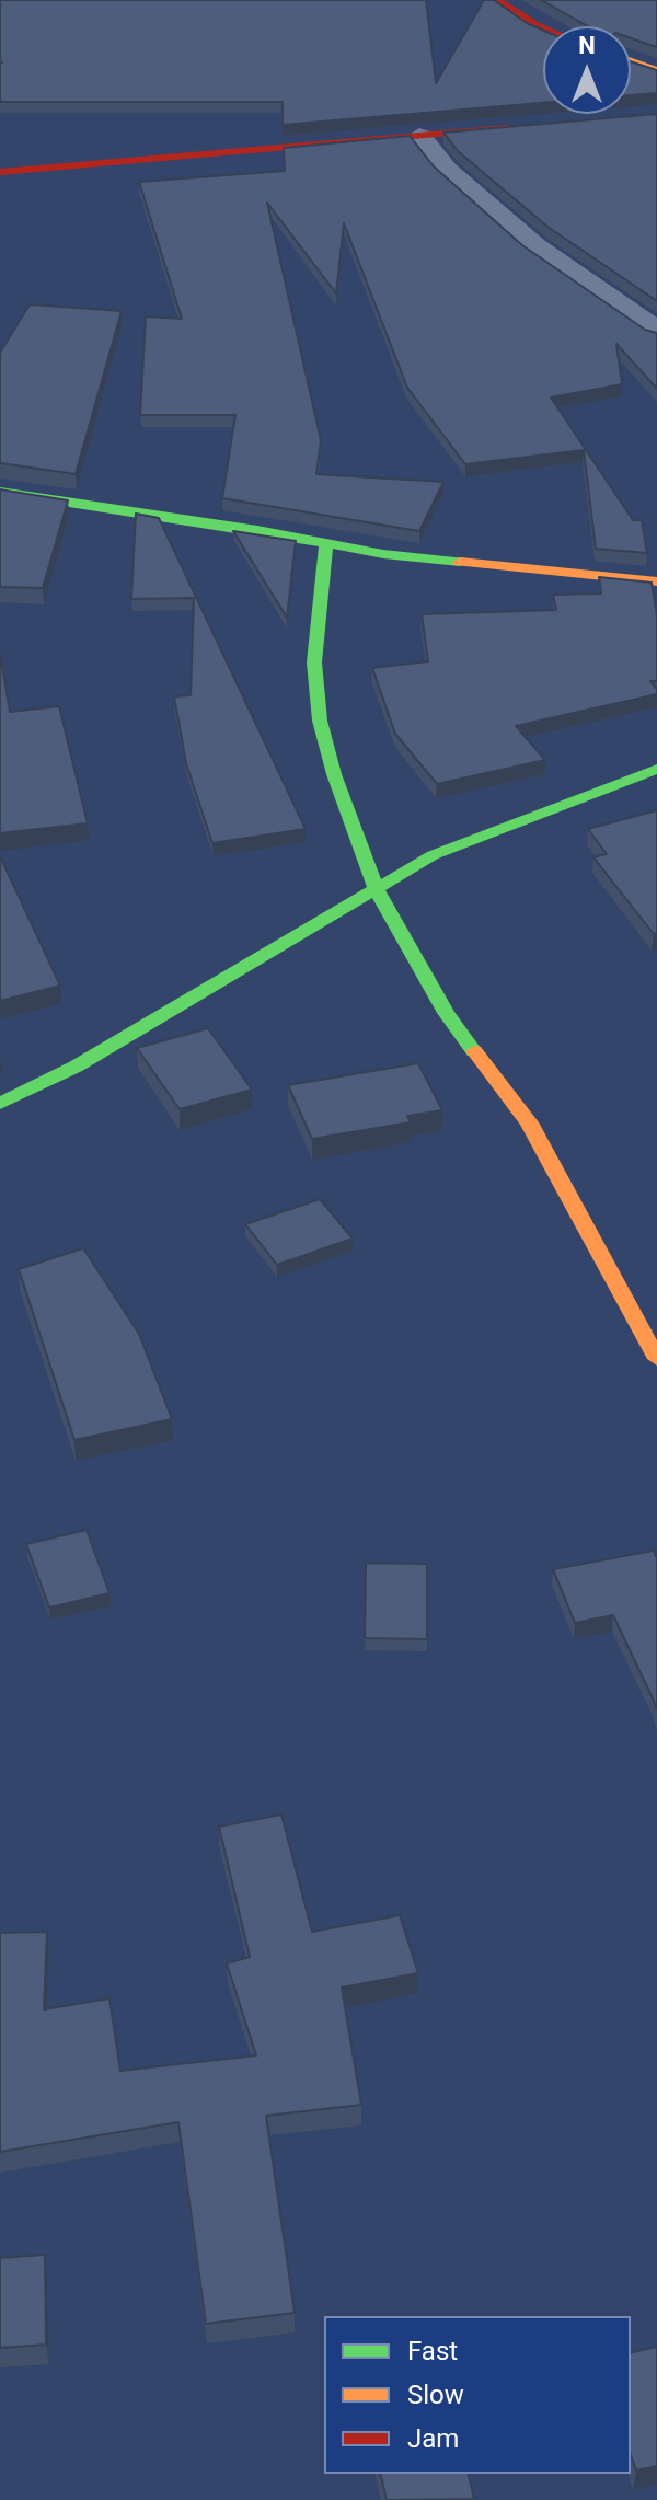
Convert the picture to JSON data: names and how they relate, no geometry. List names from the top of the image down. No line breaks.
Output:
{"legend":["Fast","Slow","Jam"],"north":"top"}
